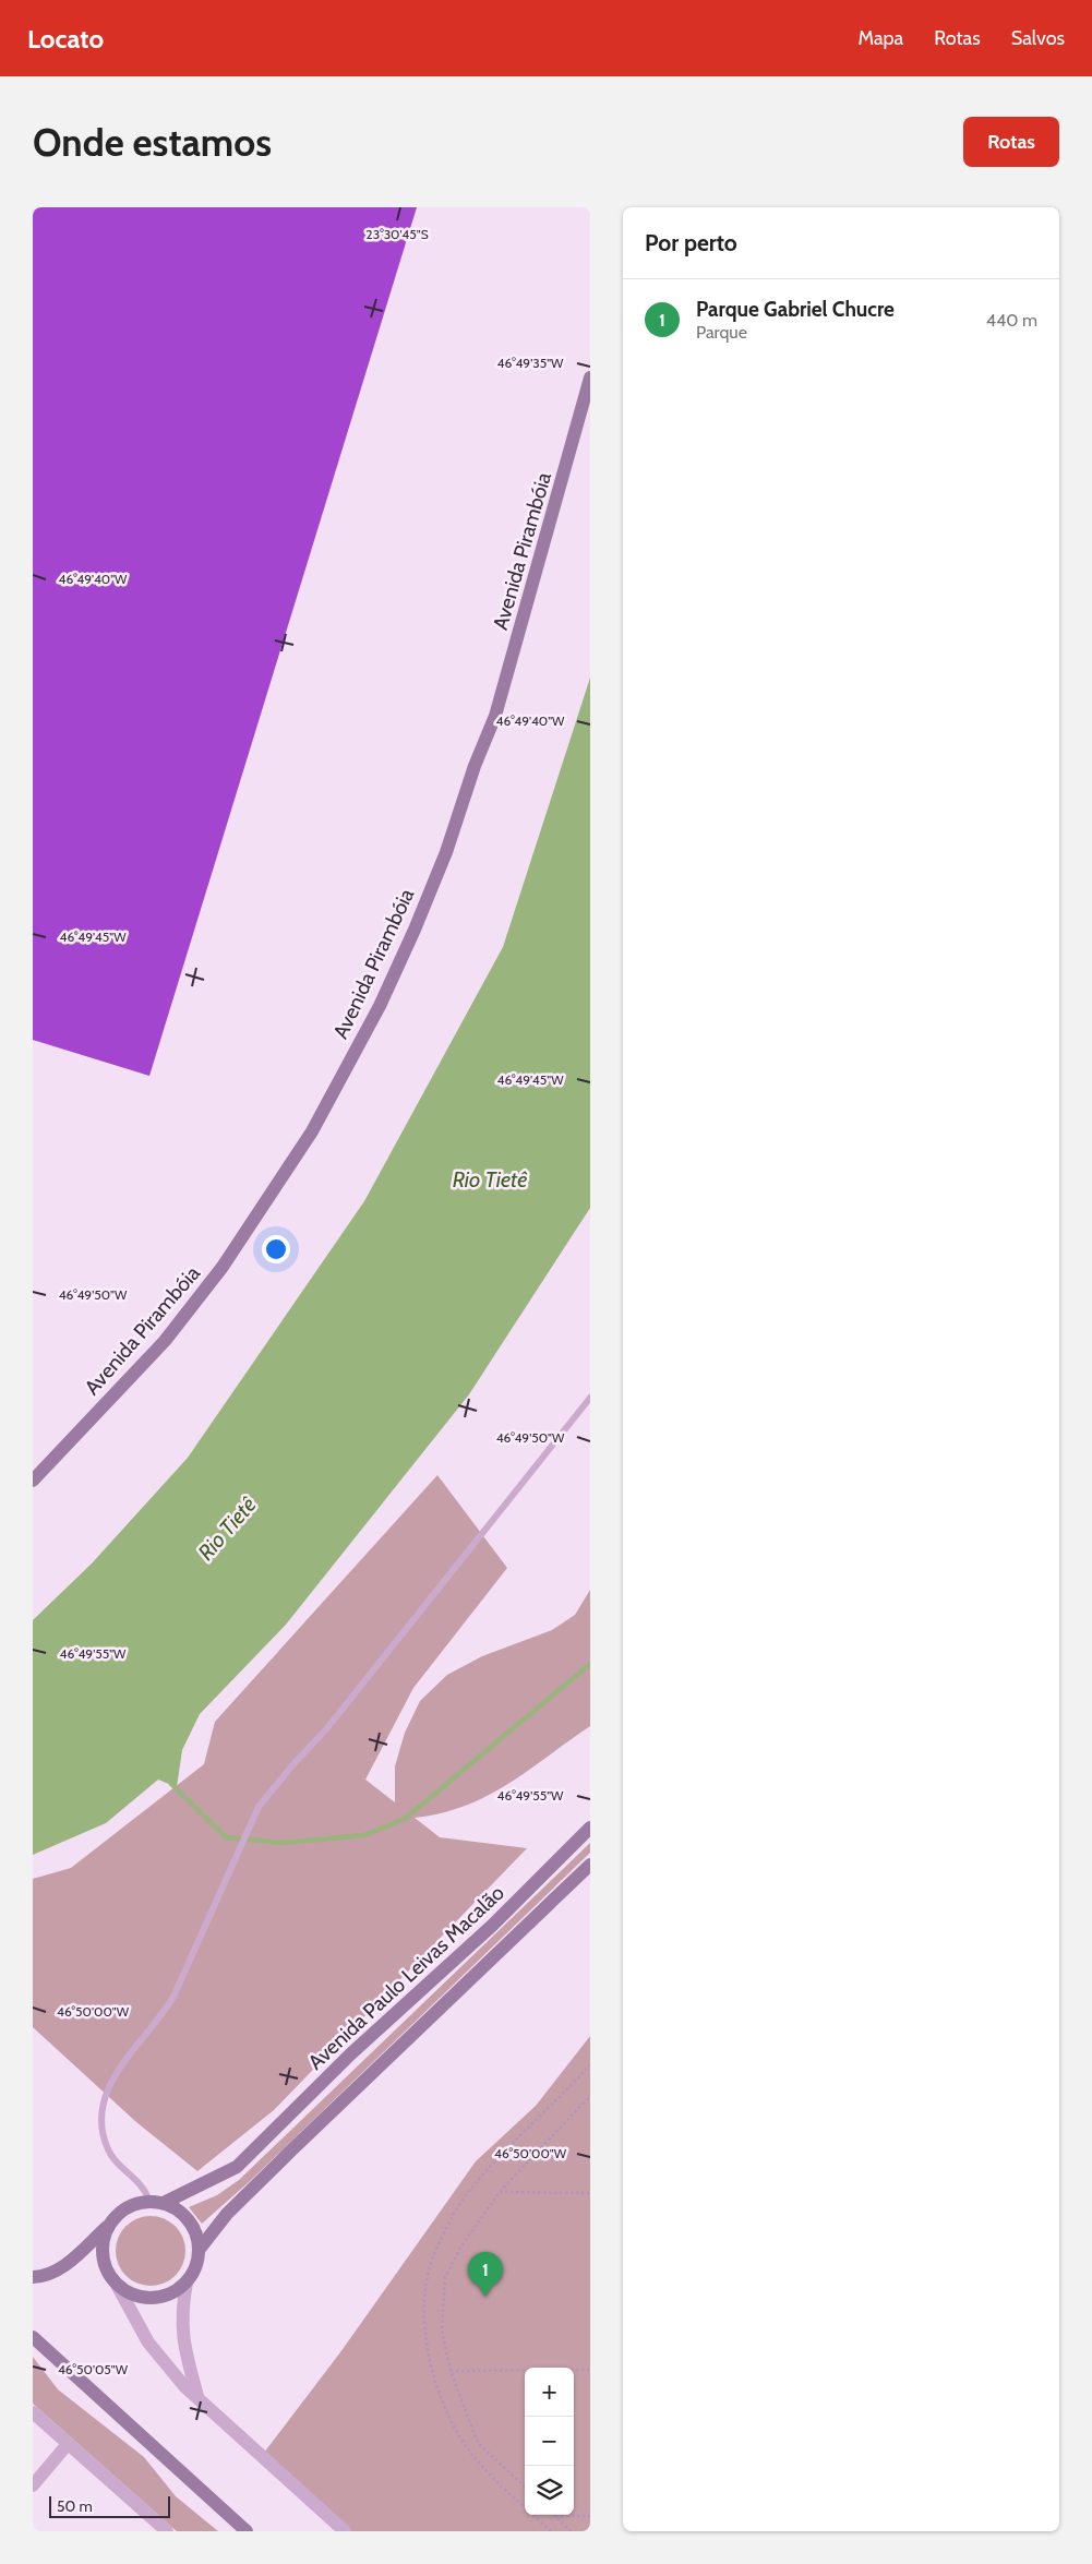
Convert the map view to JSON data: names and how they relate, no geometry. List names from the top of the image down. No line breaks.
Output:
{"streets":{"main road":["Avenida Pirambóia","Avenida Paulo Leivas Macalão"]},"water":["Rio Tietê"],"scale_bar":"50 m","page":{"header":"Locato","nav":["Mapa","Rotas","Salvos"],"buttons":"Rotas","title":"Onde estamos","heading":"Por perto","list":[{"mark":"1","name":"Parque Gabriel Chucre","note":"Parque","value":"440 m"}],"pins":"1","map_buttons":["+","−"],"scale":"50 m"},"coordinates":["23°30'45\"S","46°49'35\"W","46°49'40\"W","46°49'45\"W","46°49'50\"W","46°49'55\"W","46°50'00\"W","46°50'05\"W"]}
